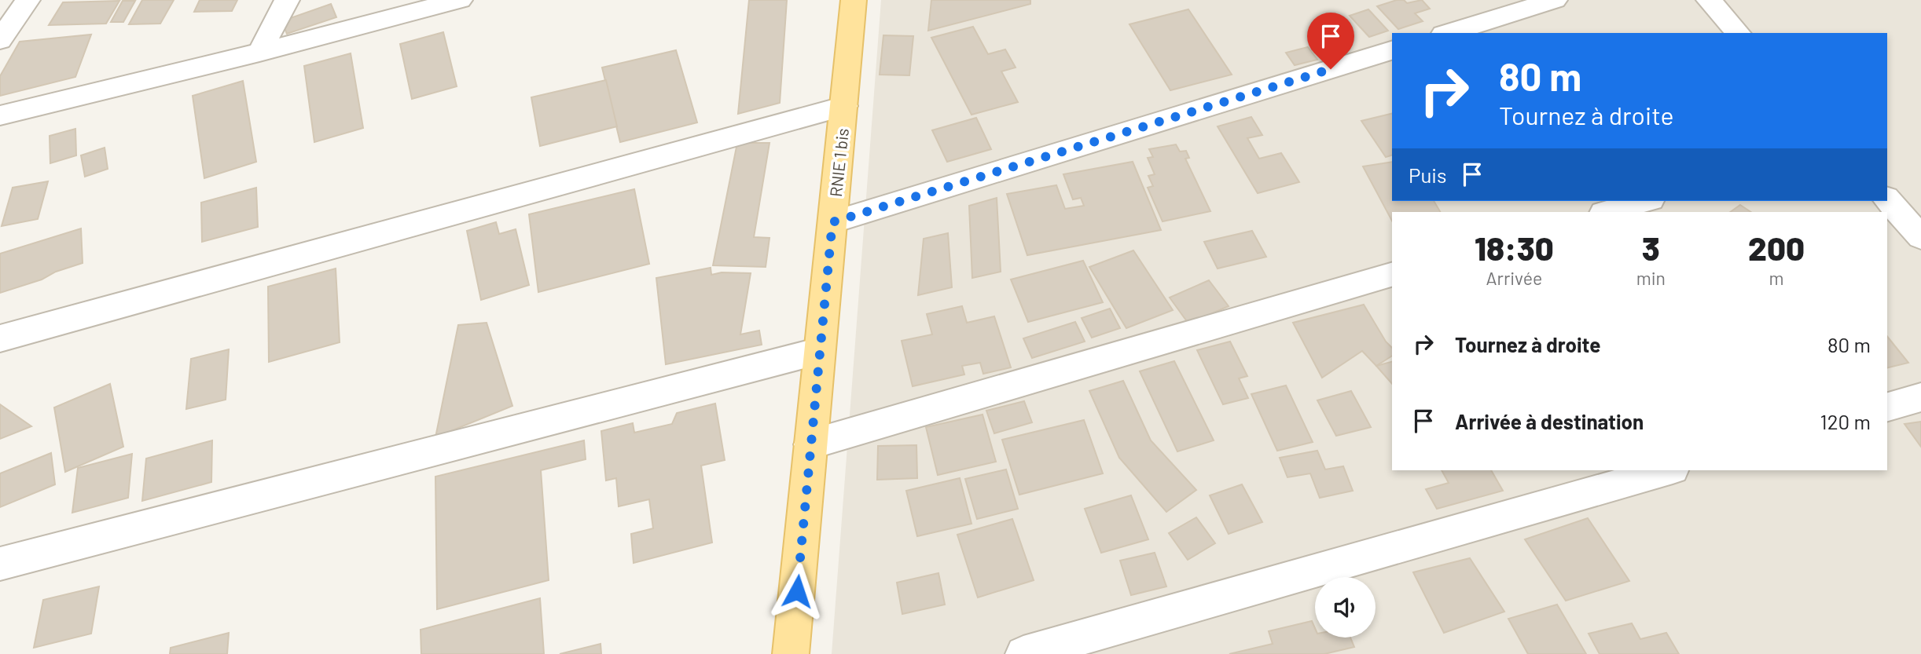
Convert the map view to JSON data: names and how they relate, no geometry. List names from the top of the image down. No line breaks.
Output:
{"streets":{"main road":["RNIE 1 bis"]},"page":{"turn":["80 m","Tournez à droite"],"then":"Puis","eta":["18:30","Arrivée","3","min","200","m"],"list":[{"name":"Tournez à droite","value":"80 m"},{"name":"Arrivée à destination","value":"120 m"}]}}
